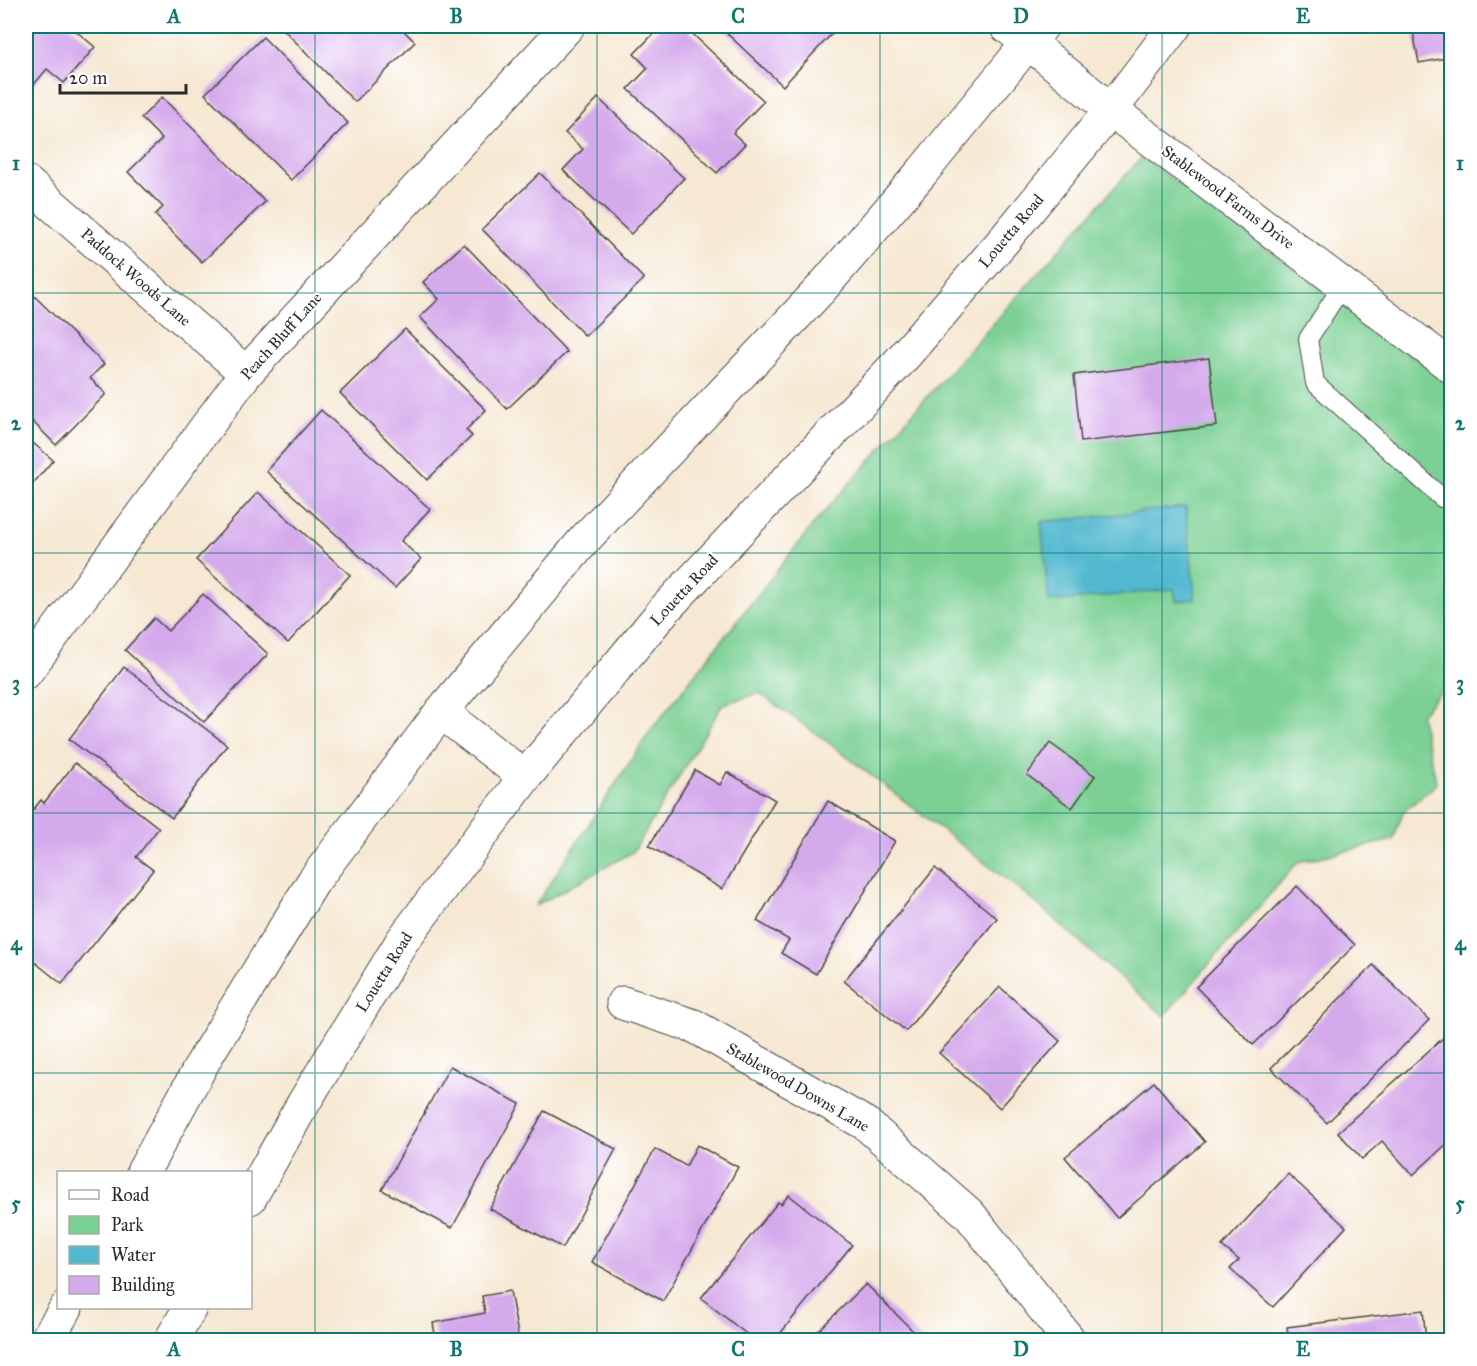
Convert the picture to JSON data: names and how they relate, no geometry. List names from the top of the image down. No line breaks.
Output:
{"streets":{"main road":["Stablewood Farms Drive","Louetta Road","Paddock Woods Lane","Peach Bluff Lane","Stablewood Downs Lane"]},"crossings":[["Stablewood Farms Drive","Louetta Road"],["Paddock Woods Lane","Peach Bluff Lane"]],"legend":["Road","Park","Water","Building"],"scale_bar":"20 m","grid":{"columns":["A","B","C","D","E"],"rows":["1","2","3","4","5"]}}
